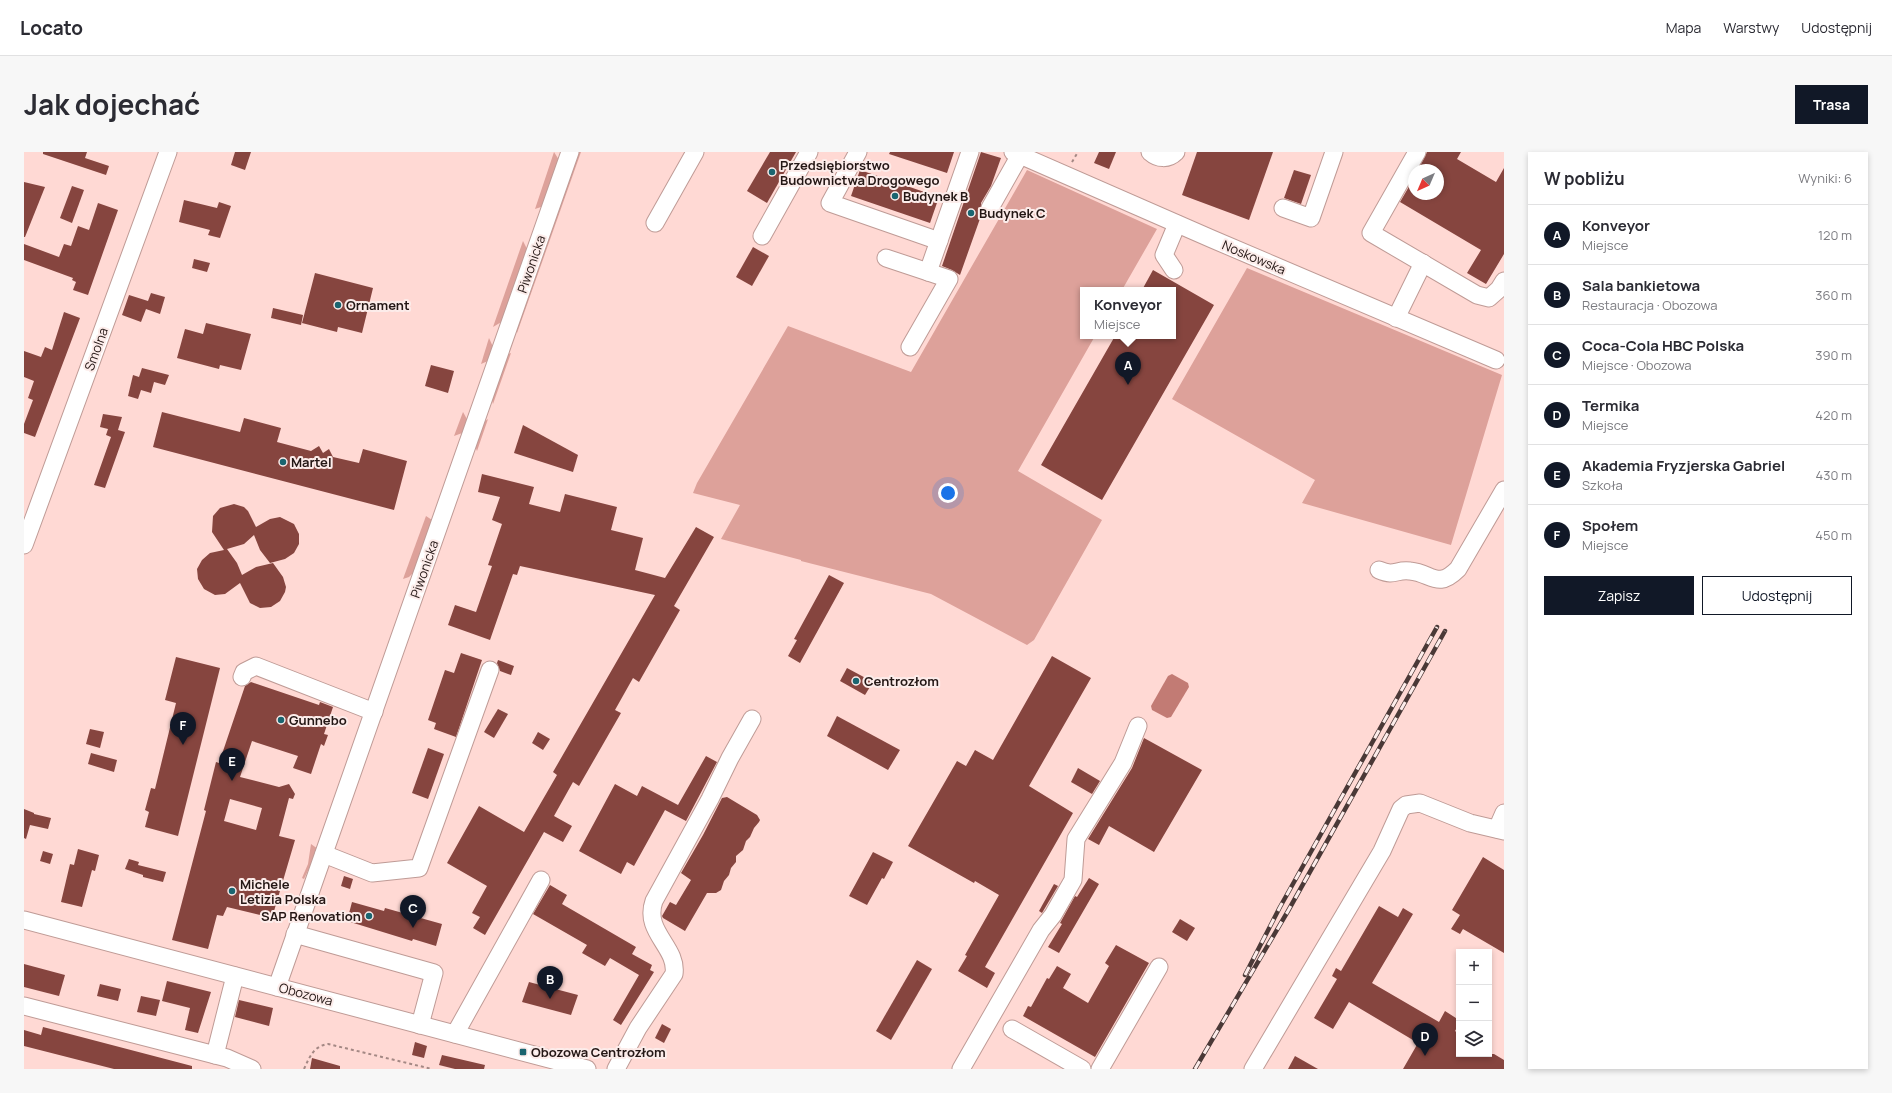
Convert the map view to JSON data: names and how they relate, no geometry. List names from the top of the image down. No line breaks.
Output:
{"streets":{"street":["Noskowska","Piwonicka","Smolna","Obozowa"]},"crossings":[["Piwonicka","Obozowa"]],"places":{"other":["Przedsiębiorstwo Budownictwa Drogowego","Budynek B","Budynek C","Ornament","Martel","Centrozłom","Gunnebo","Michele Letizia Polska","SAP Renovation"],"transit":["Obozowa Centrozłom"]},"north":"bottom left","page":{"header":"Locato","nav":["Mapa","Warstwy","Udostępnij"],"title":"Jak dojechać","buttons":["Trasa",["Zapisz","Udostępnij"]],"heading":["W pobliżu","Wyniki: 6"],"list":[{"mark":"A","name":"Konveyor","note":"Miejsce","value":"120 m"},{"mark":"B","name":"Sala bankietowa","note":"Restauracja · Obozowa","value":"360 m"},{"mark":"C","name":"Coca-Cola HBC Polska","note":"Miejsce · Obozowa","value":"390 m"},{"mark":"D","name":"Termika","note":"Miejsce","value":"420 m"},{"mark":"E","name":"Akademia Fryzjerska Gabriel","note":"Szkoła","value":"430 m"},{"mark":"F","name":"Społem","note":"Miejsce","value":"450 m"}],"popup":["Konveyor","Miejsce"],"pins":["A","F","E","C","B","D"],"map_buttons":["+","−"]}}
